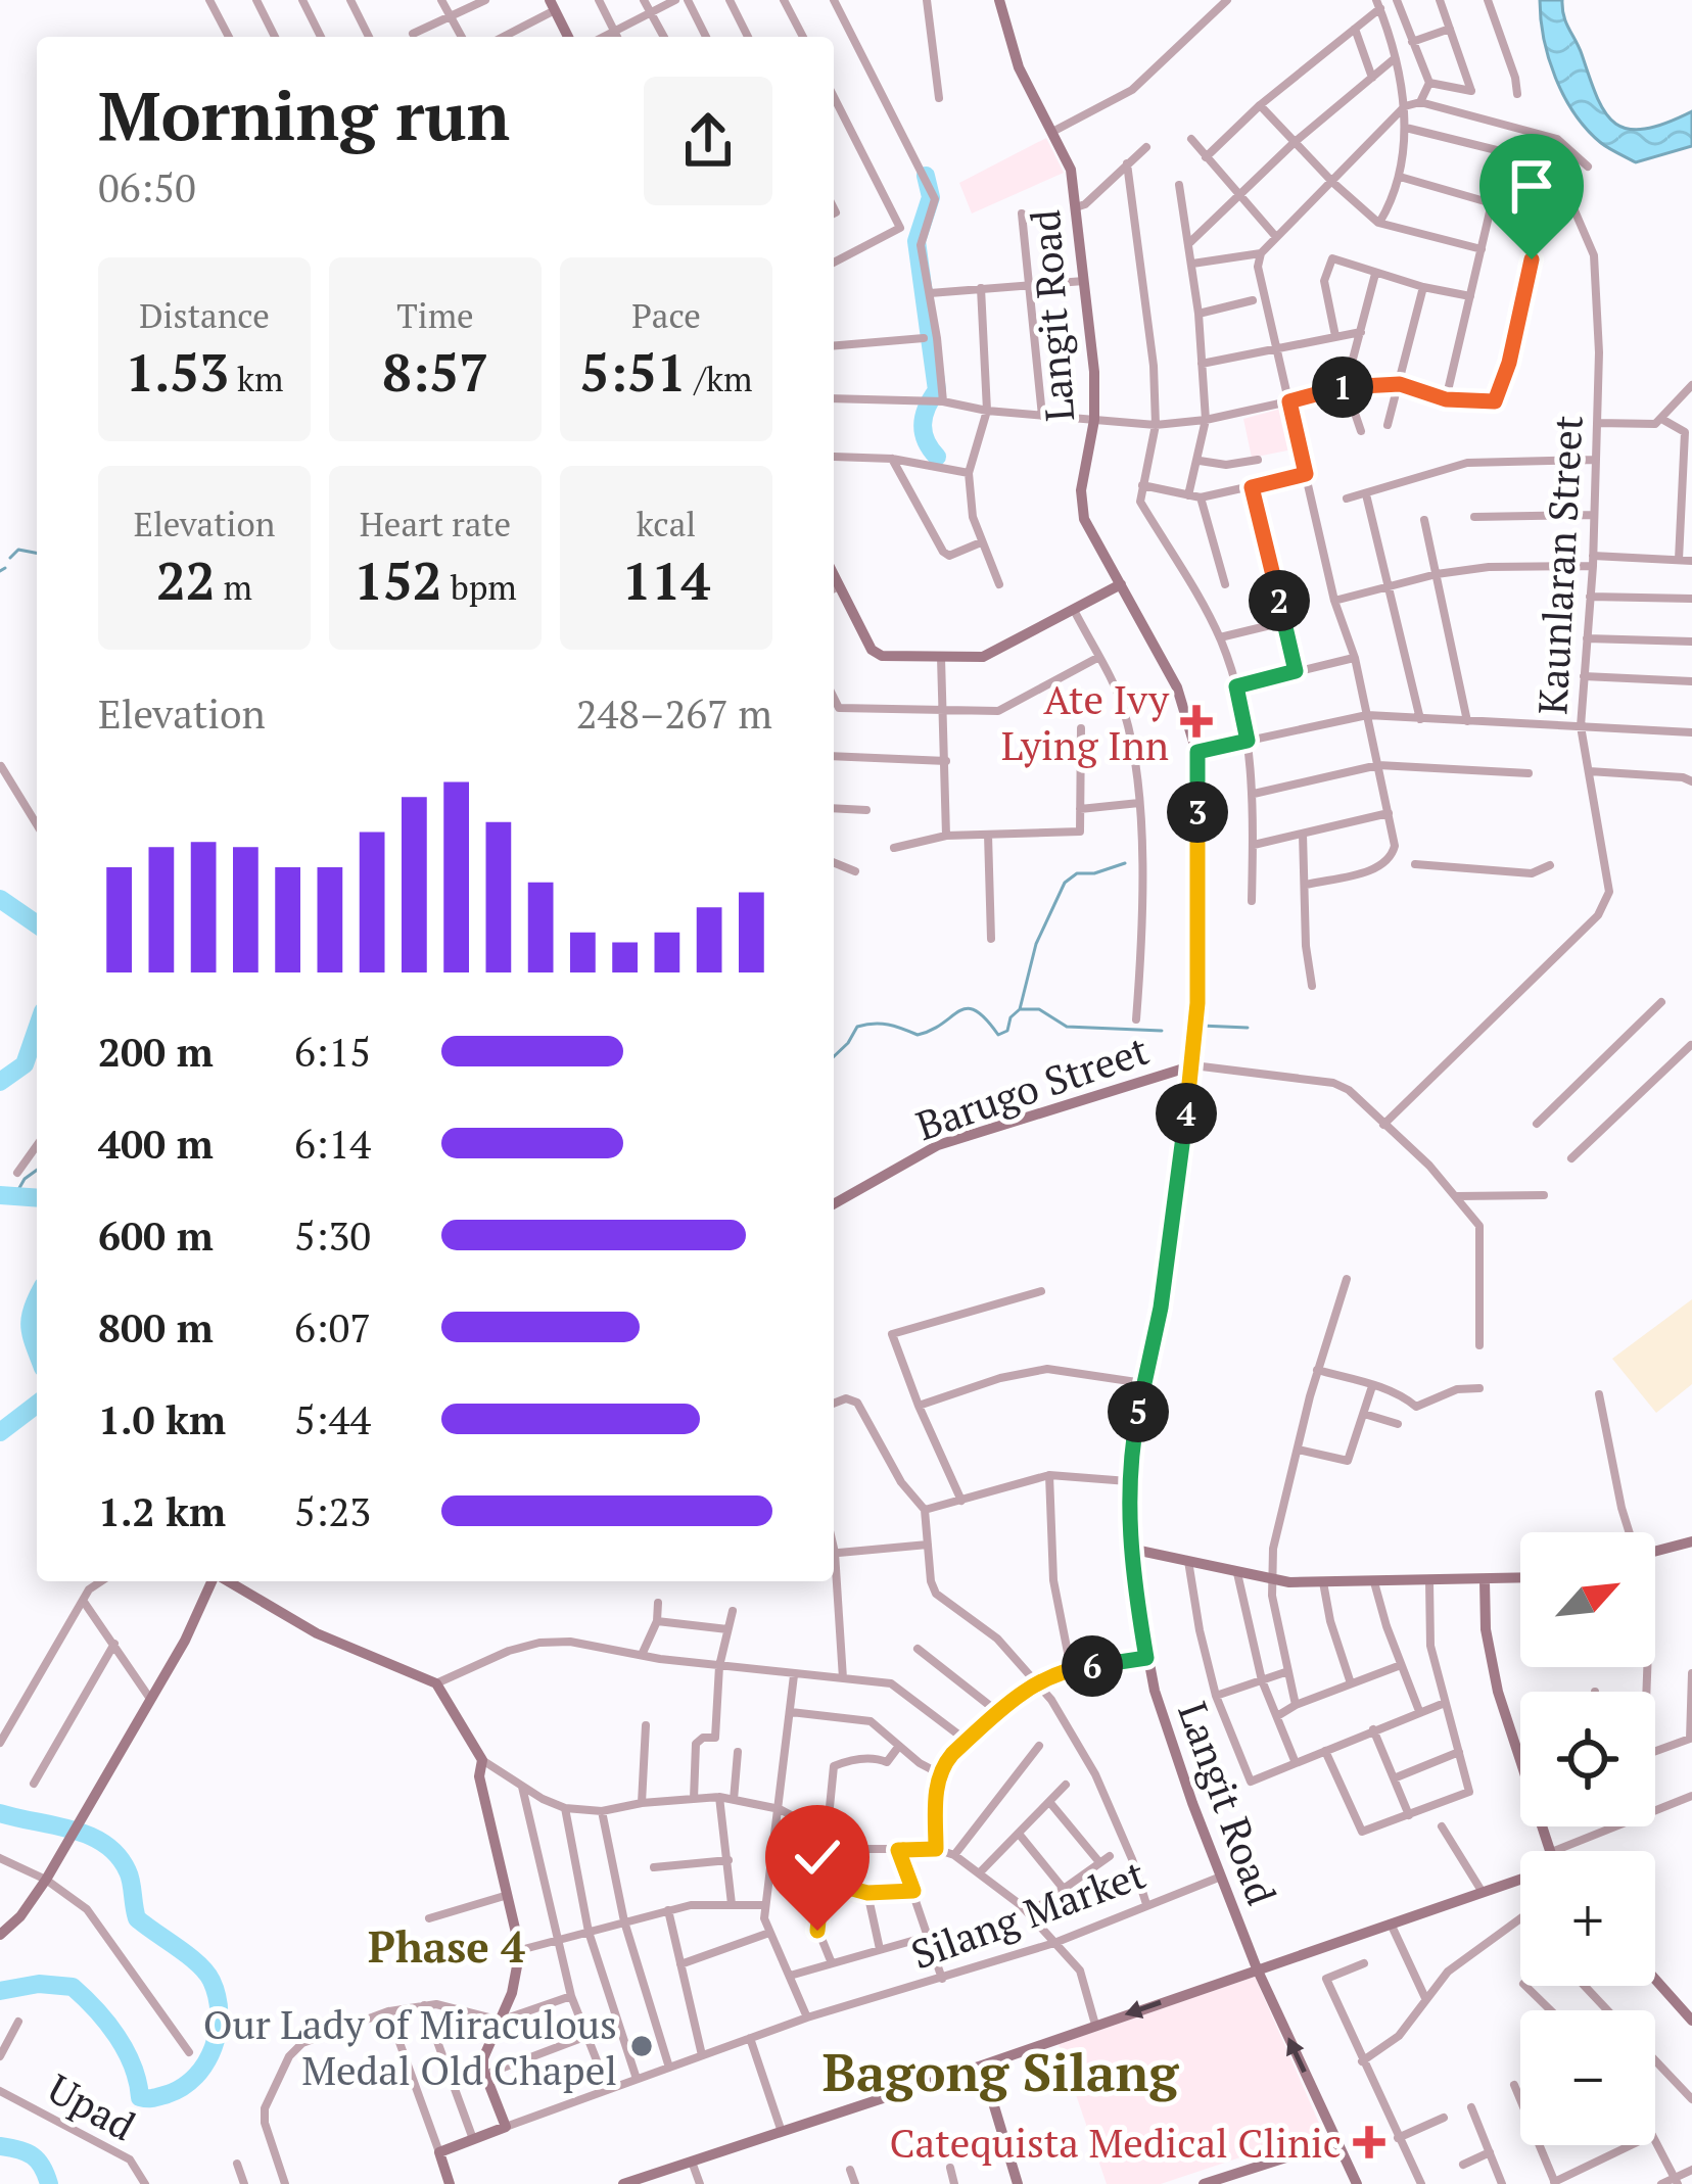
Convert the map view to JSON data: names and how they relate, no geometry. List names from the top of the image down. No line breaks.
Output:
{"streets":{"main road":["Langit Road","Barugo Street","Silang Market"],"street":["Kaunlaran Street","Upad"]},"crossings":[["Langit Road","Barugo Street"],["Langit Road","Silang Market"]],"districts":["Phase 4","Bagong Silang"],"places":{"health":["Ate Ivy Lying Inn","Catequista Medical Clinic"],"other":["Our Lady of Miraculous Medal Old Chapel"]},"north":"top right","page":{"heading":["Morning run","06:50"],"stats":[["Distance","1.53 km"],["Time","8:57"],["Pace","5:51 /km"],["Elevation","22 m"],["Heart rate","152 bpm"],["kcal","114"]],"pins":["1","2","3","4","5","6"],"chart":["Elevation","248–267 m"],"list":[{"name":"200 m","note":"6:15"},{"name":"400 m","note":"6:14"},{"name":"600 m","note":"5:30"},{"name":"800 m","note":"6:07"},{"name":"1.0 km","note":"5:44"},{"name":"1.2 km","note":"5:23"}],"map_buttons":["+","−"]}}
